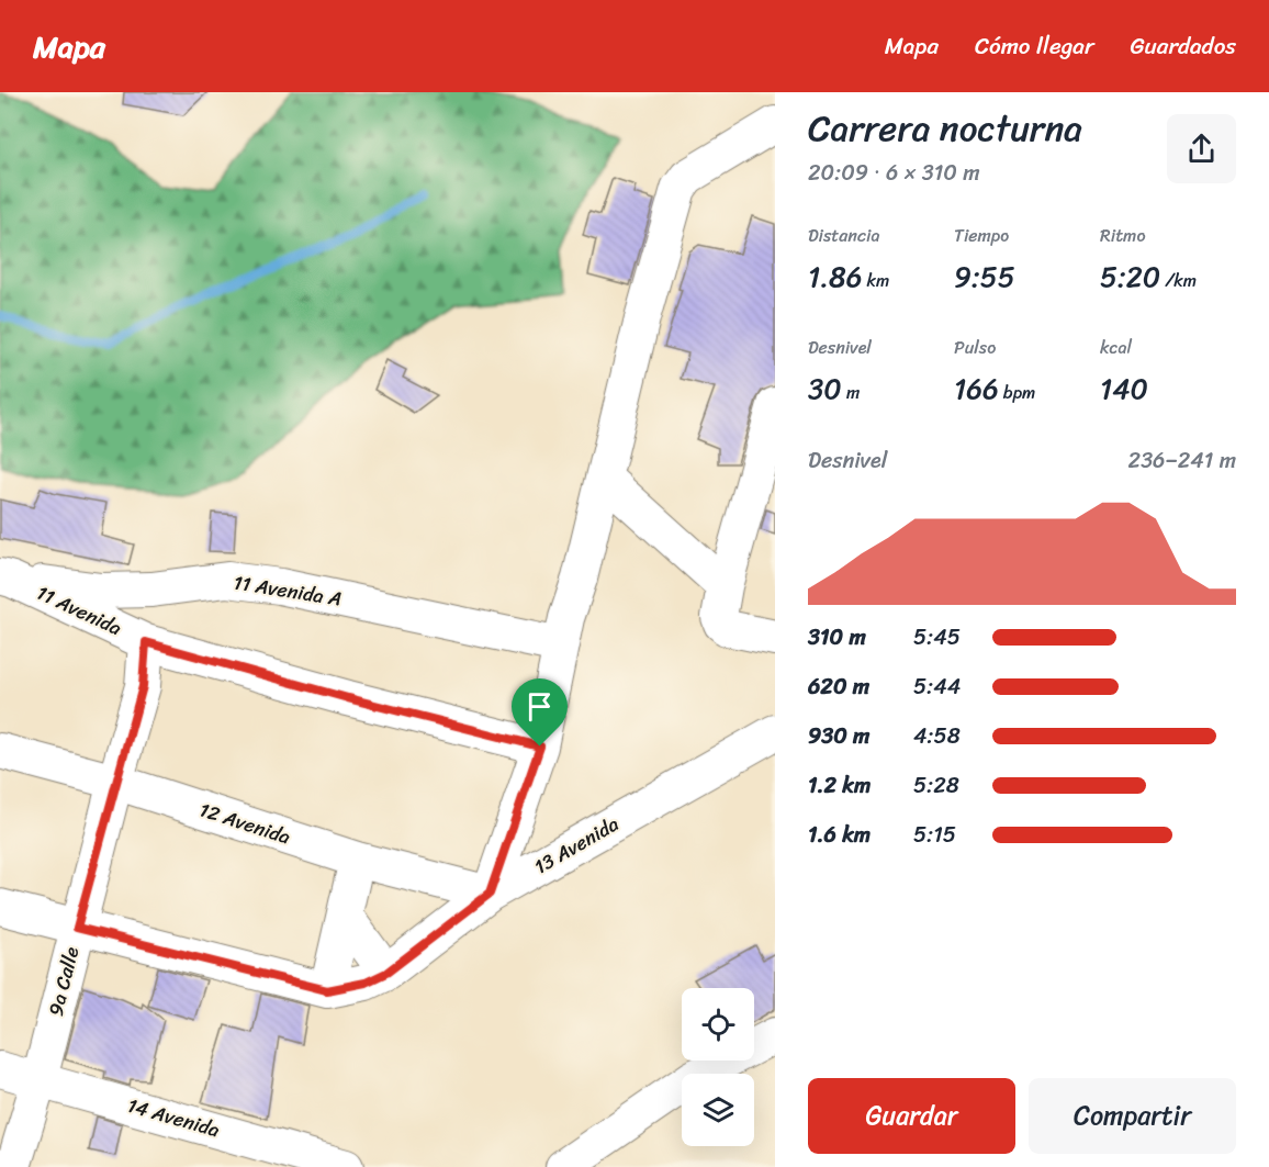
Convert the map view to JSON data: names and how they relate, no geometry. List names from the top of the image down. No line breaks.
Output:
{"streets":{"street":["11 Avenida A","11 Avenida","12 Avenida","13 Avenida","9a Calle","14 Avenida"]},"crossings":[["11 Avenida A","11 Avenida"],["11 Avenida","9a Calle"],["12 Avenida","13 Avenida"],["12 Avenida","9a Calle"],["13 Avenida","9a Calle"],["9a Calle","14 Avenida"]],"page":{"header":"Mapa","nav":["Mapa","Cómo llegar","Guardados"],"heading":["Carrera nocturna","20:09 · 6 × 310 m"],"stats":[["Distancia","1.86 km"],["Tiempo","9:55"],["Ritmo","5:20 /km"],["Desnivel","30 m"],["Pulso","166 bpm"],["kcal","140"]],"chart":["Desnivel","236–241 m"],"list":[{"name":"310 m","note":"5:45"},{"name":"620 m","note":"5:44"},{"name":"930 m","note":"4:58"},{"name":"1.2 km","note":"5:28"},{"name":"1.6 km","note":"5:15"}],"buttons":["Guardar","Compartir"]}}
